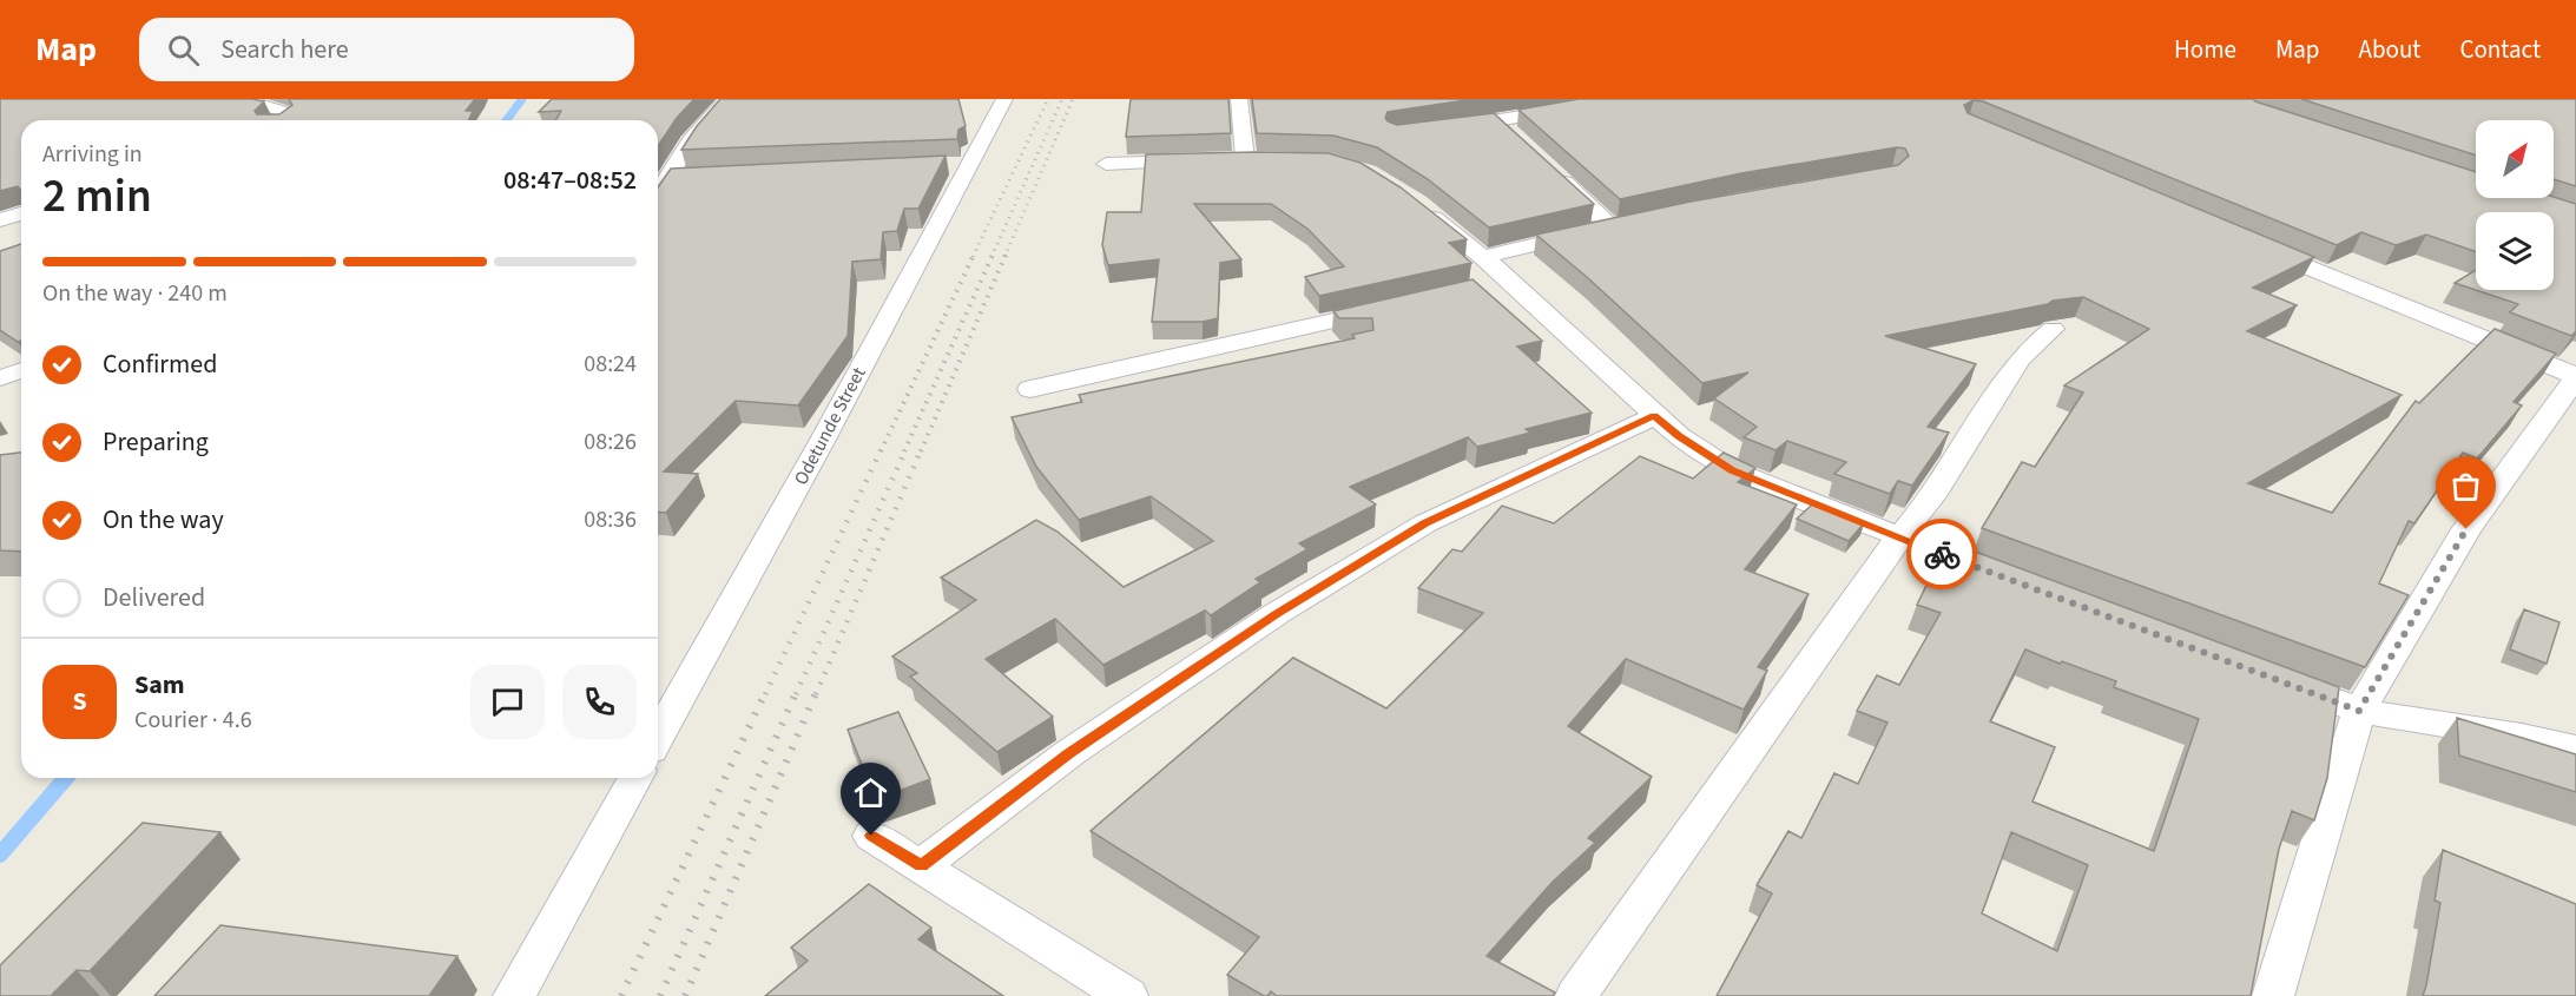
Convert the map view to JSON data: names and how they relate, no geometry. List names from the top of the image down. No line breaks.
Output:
{"streets":{"street":["Odetunde Street"]},"north":"top right","page":{"header":"Map","search":"Search here","nav":["Home","Map","About","Contact"],"heading":["2 min","Arriving in","08:47–08:52"],"panel":["Sam","Courier · 4.6"],"bar":"On the way · 240 m","list":[["Confirmed","08:24"],["Preparing","08:26"],["On the way","08:36"],"Delivered"],"round":"S"}}
